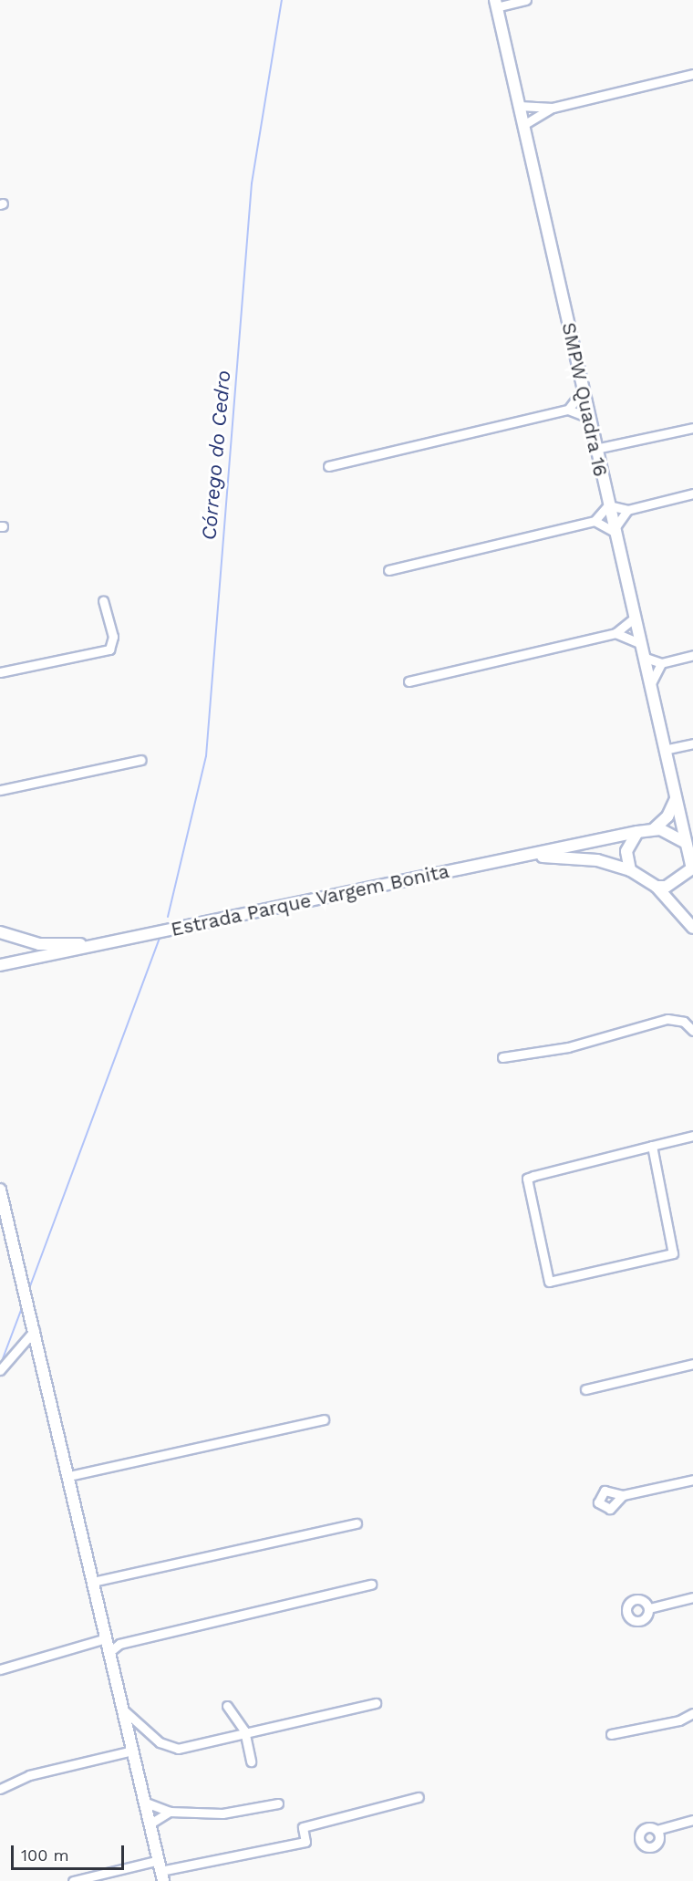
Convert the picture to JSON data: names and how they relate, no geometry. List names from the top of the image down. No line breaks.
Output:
{"streets":{"street":["SMPW Quadra 16","Estrada Parque Vargem Bonita"]},"crossings":[["SMPW Quadra 16","Estrada Parque Vargem Bonita"]],"water":["Córrego do Cedro"],"scale_bar":"100 m"}
